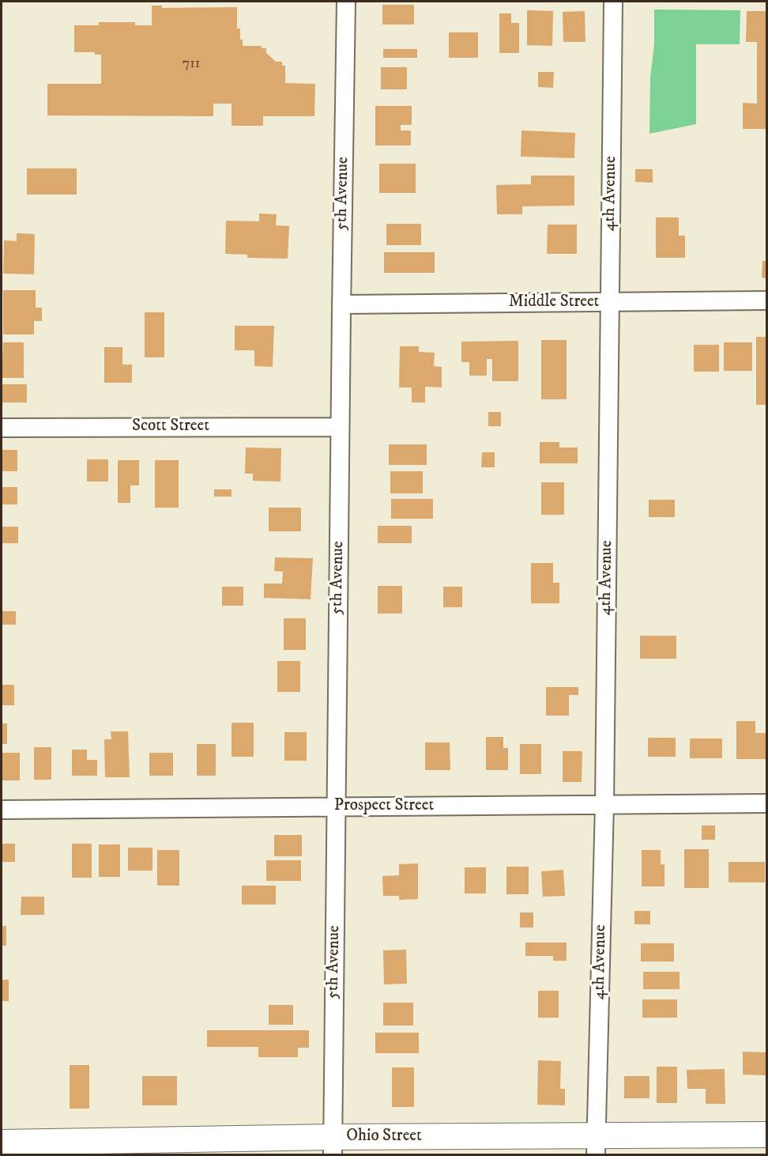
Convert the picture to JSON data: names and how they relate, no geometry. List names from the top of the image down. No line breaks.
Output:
{"streets":{"street":["5th Avenue","4th Avenue","Middle Street","Scott Street","Prospect Street","Ohio Street"]},"crossings":[["5th Avenue","Middle Street"],["5th Avenue","Scott Street"],["5th Avenue","Prospect Street"],["5th Avenue","Ohio Street"],["4th Avenue","Middle Street"],["4th Avenue","Prospect Street"],["4th Avenue","Ohio Street"]],"house_numbers":["711"]}
